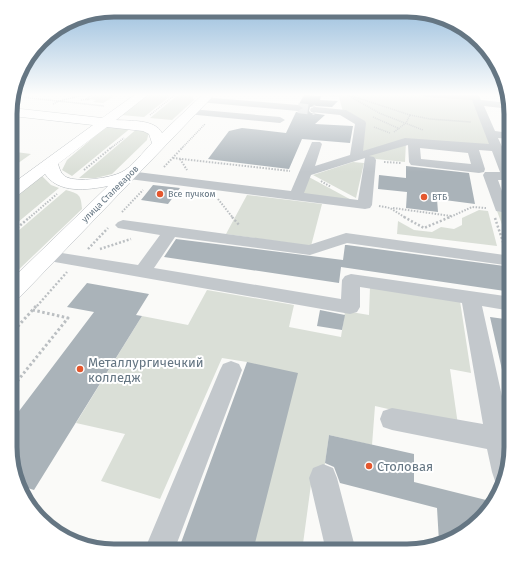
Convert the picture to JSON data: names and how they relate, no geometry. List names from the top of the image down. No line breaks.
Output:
{"streets":{"main road":["улица Сталеваров"]},"places":["Все пучком","ВТБ","Металлургичечкий колледж","Столовая"]}
